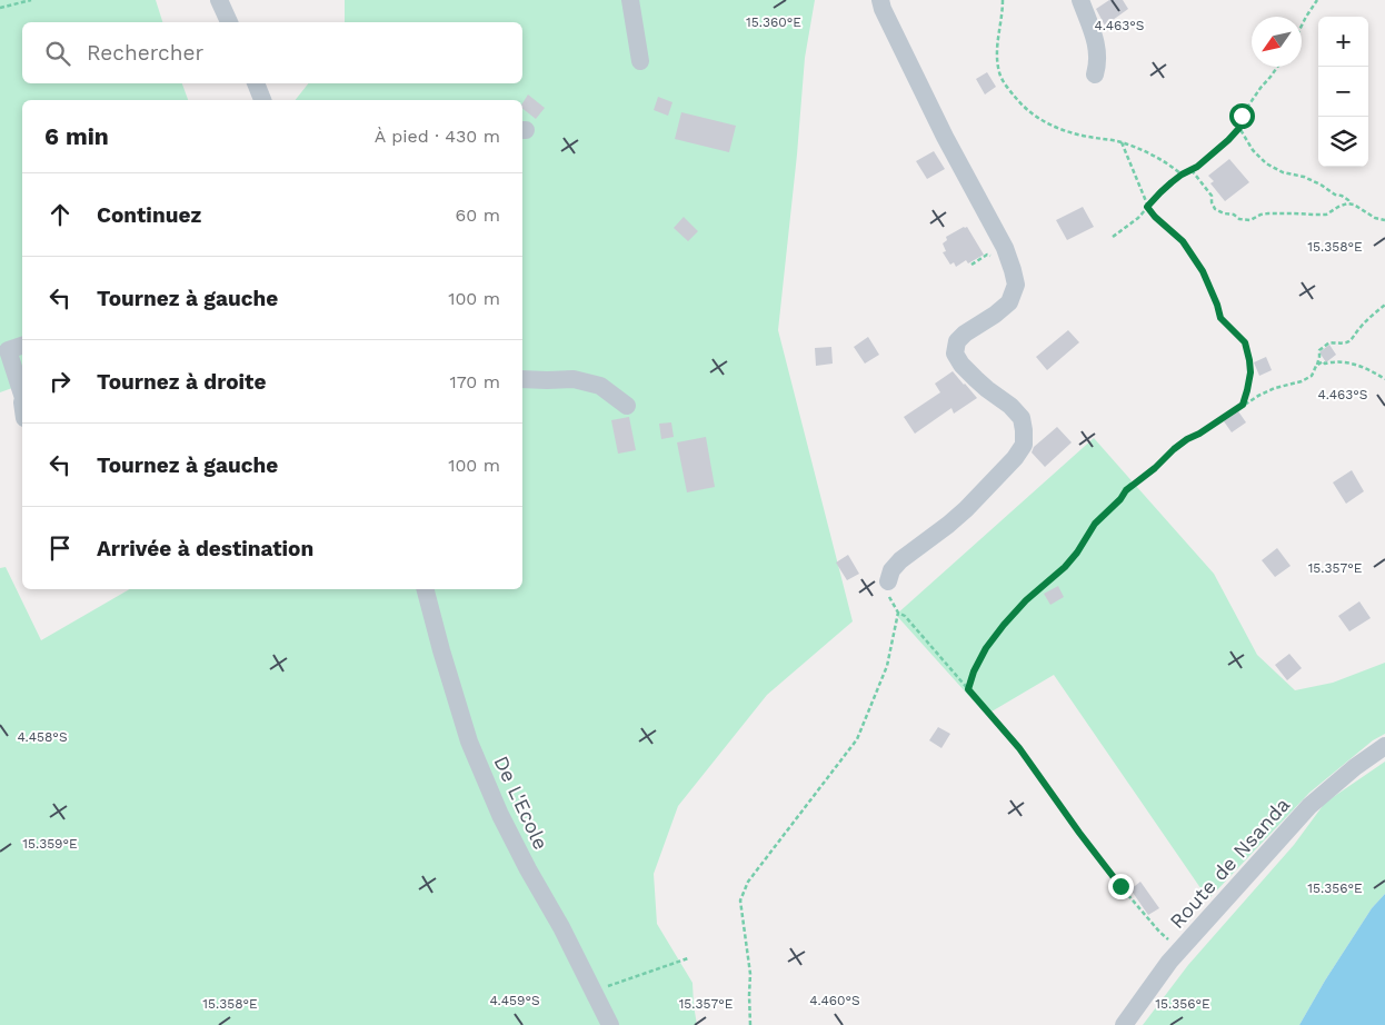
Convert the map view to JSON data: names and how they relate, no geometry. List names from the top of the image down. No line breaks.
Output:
{"streets":{"street":["De L'Ecole","Route de Nsanda"]},"north":"bottom left","page":{"map_buttons":["+","−"],"search":"Rechercher","heading":["6 min","À pied · 430 m"],"list":[["Continuez","60 m"],["Tournez à gauche","100 m"],["Tournez à droite","170 m"],["Tournez à gauche","100 m"],"Arrivée à destination"]},"coordinates":["15.360°E","4.463°S","15.358°E","15.357°E","4.458°S","15.359°E","15.356°E","4.459°S","4.460°S"]}
